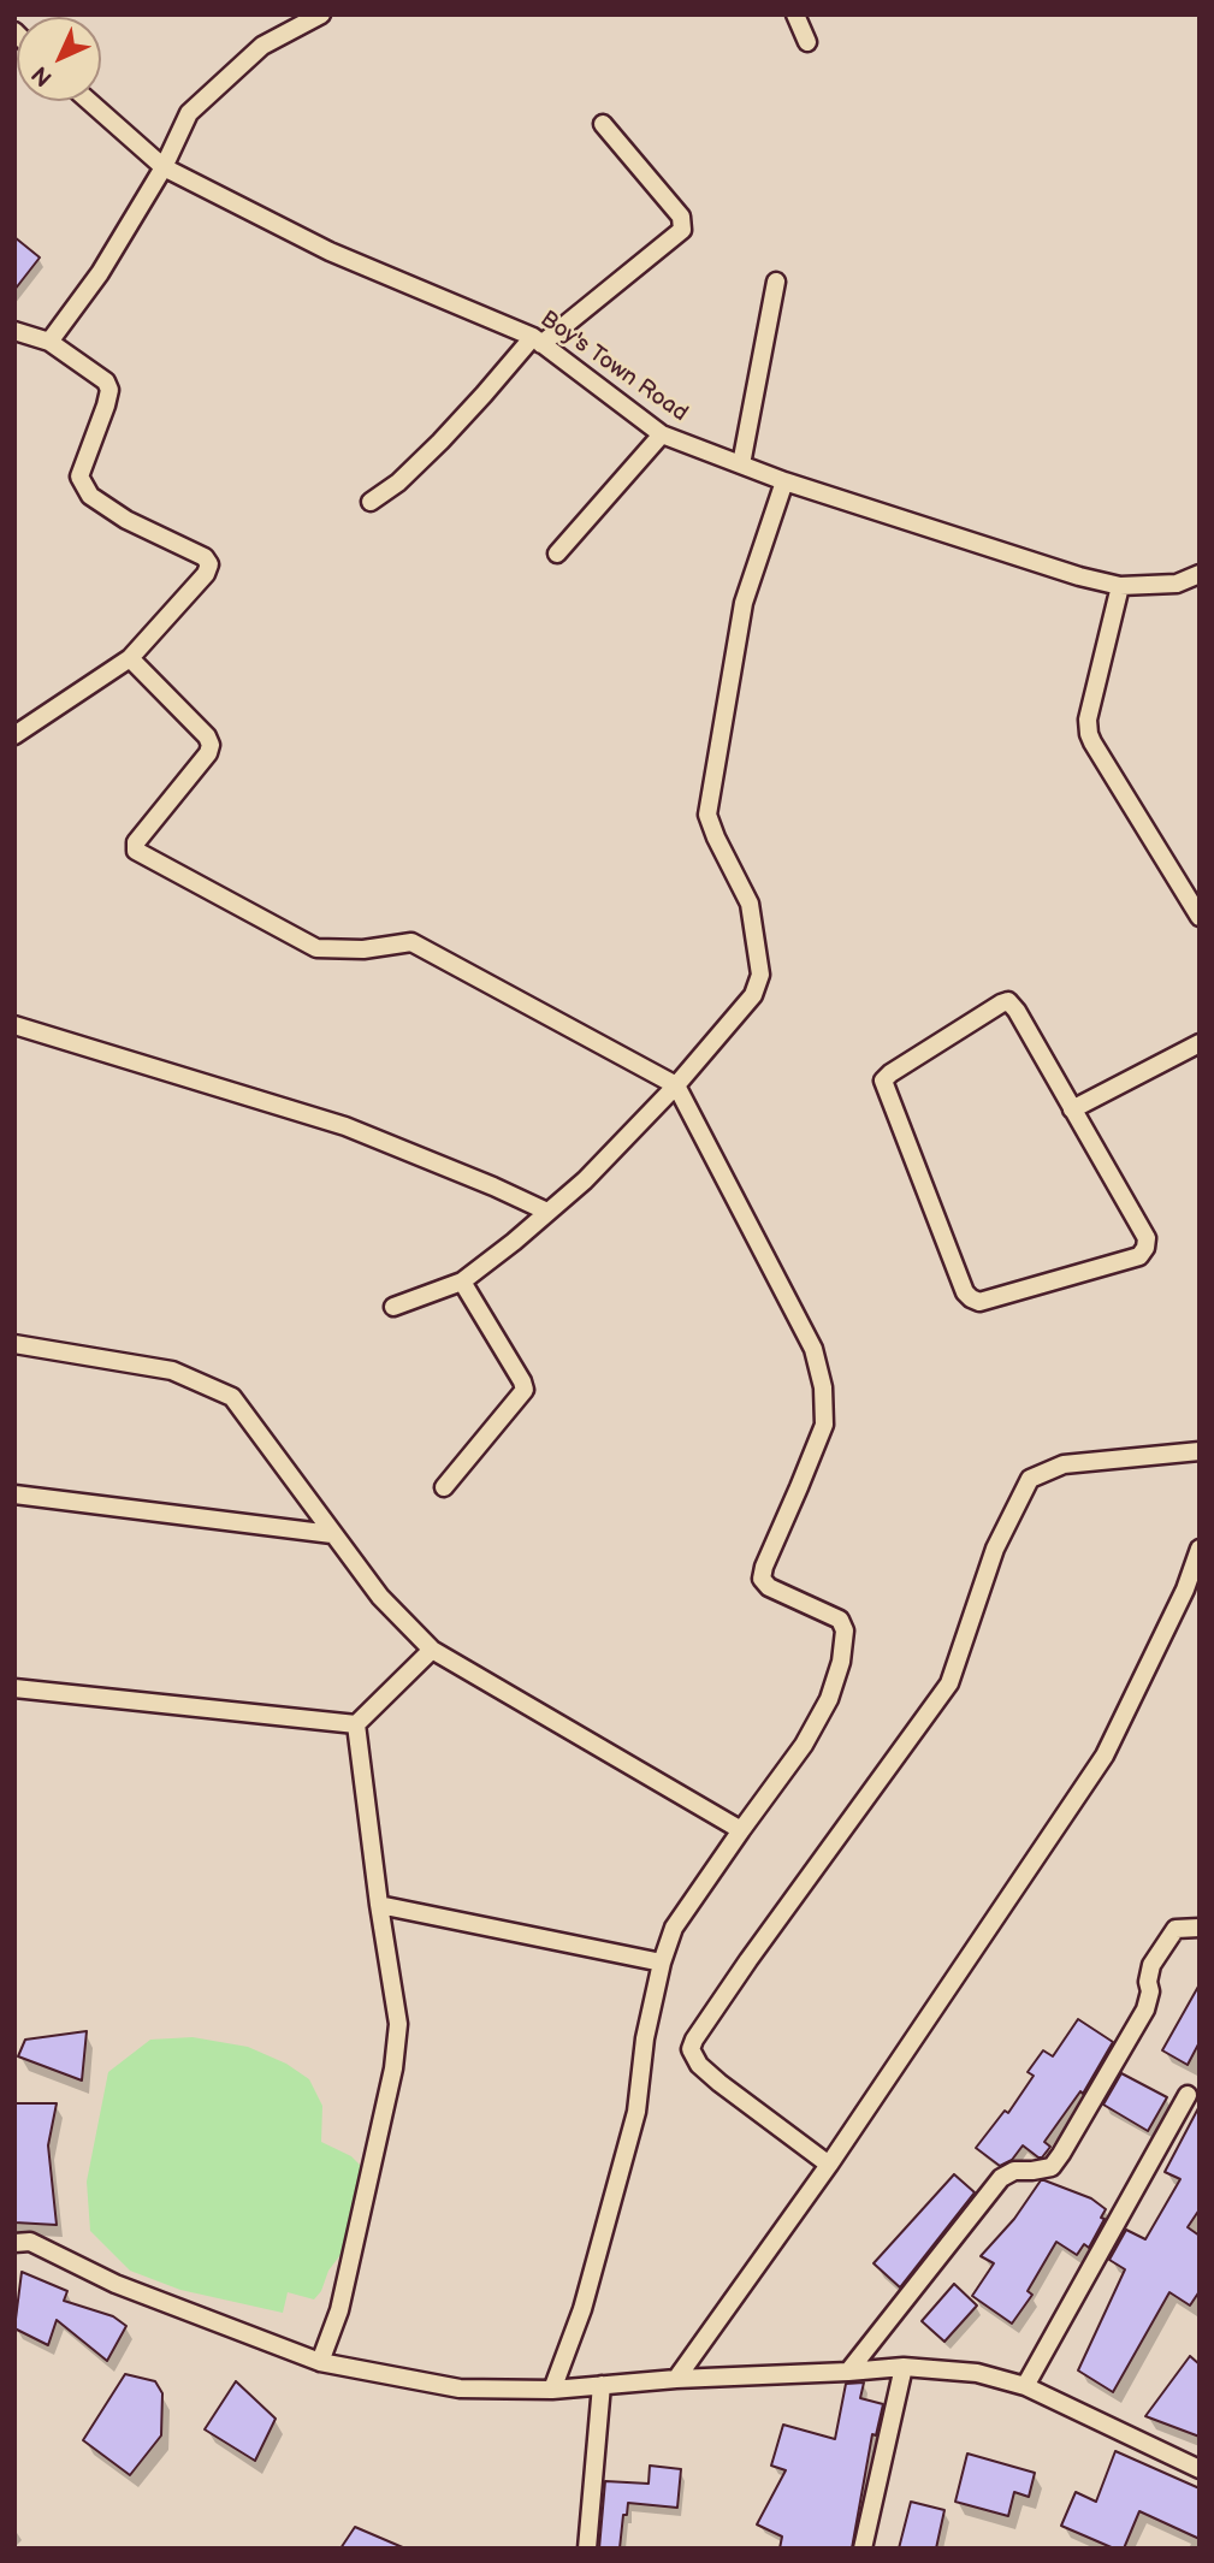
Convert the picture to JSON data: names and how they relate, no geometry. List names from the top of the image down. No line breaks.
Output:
{"streets":{"street":["Boy's Town Road"]},"north":"bottom left"}
